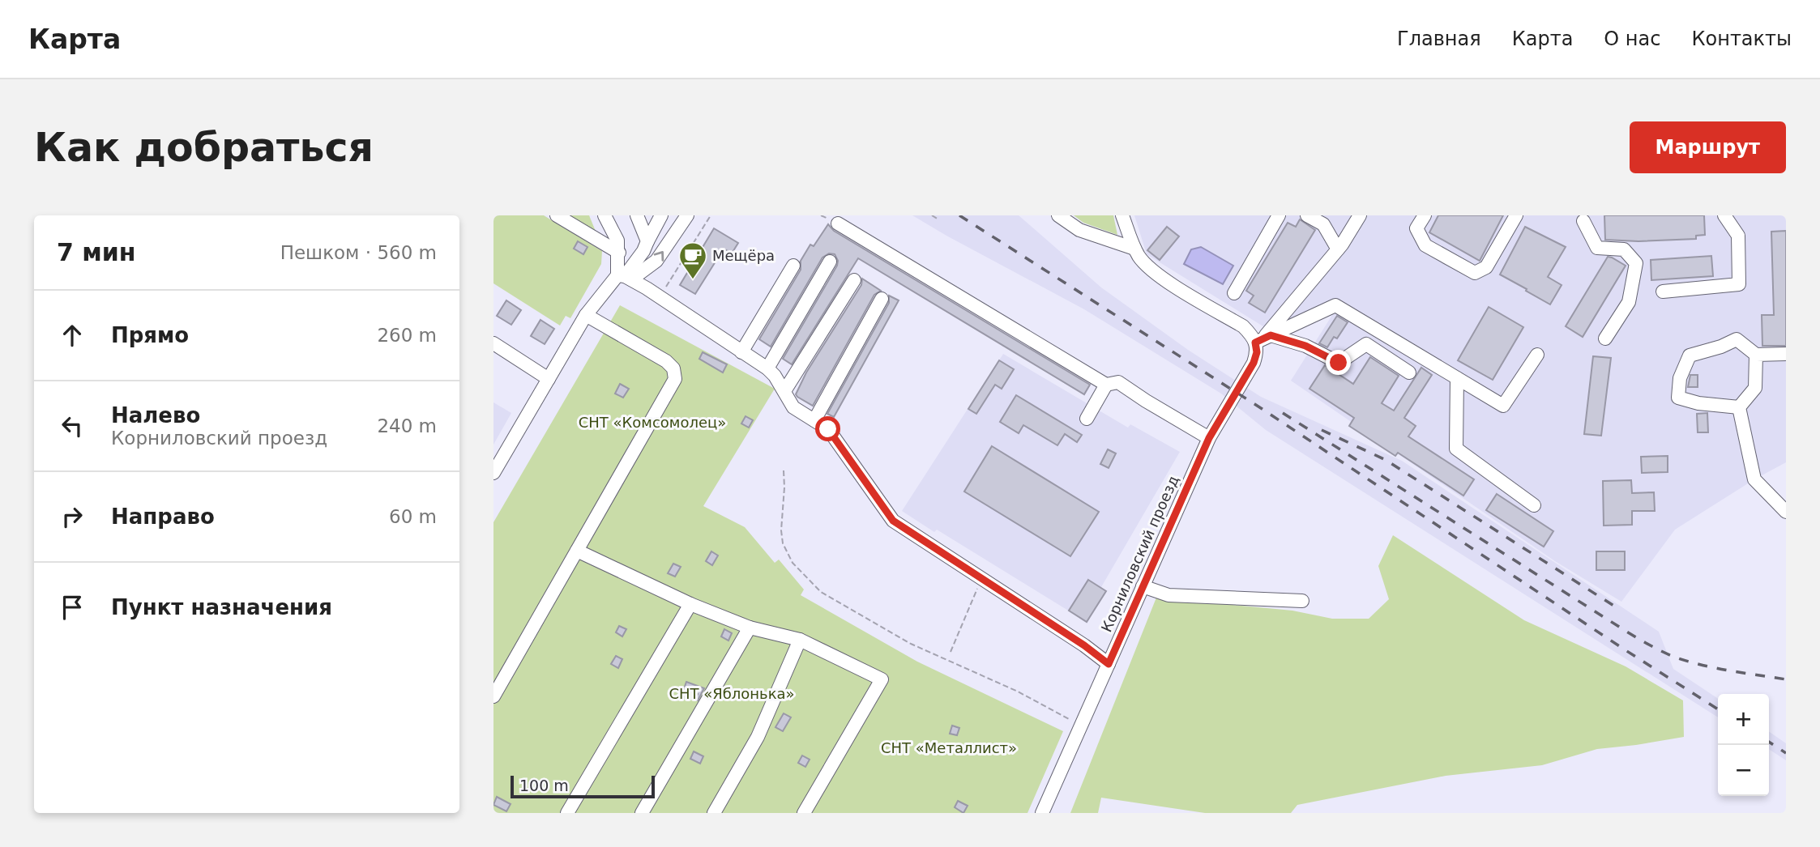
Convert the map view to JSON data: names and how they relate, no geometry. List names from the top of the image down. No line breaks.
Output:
{"streets":{"street":["Корниловский проезд"]},"parks":["СНТ «Комсомолец»","СНТ «Яблонька»","СНТ «Металлист»"],"places":{"cafe":["Мещёра"]},"scale_bar":"100 m","page":{"header":"Карта","nav":["Главная","Карта","О нас","Контакты"],"buttons":"Маршрут","title":"Как добраться","heading":["7 мин","Пешком · 560 m"],"list":[["Прямо","260 m"],["Налево","Корниловский проезд","240 m"],["Направо","60 m"],"Пункт назначения"],"map_buttons":["+","−"],"scale":"100 m"}}
